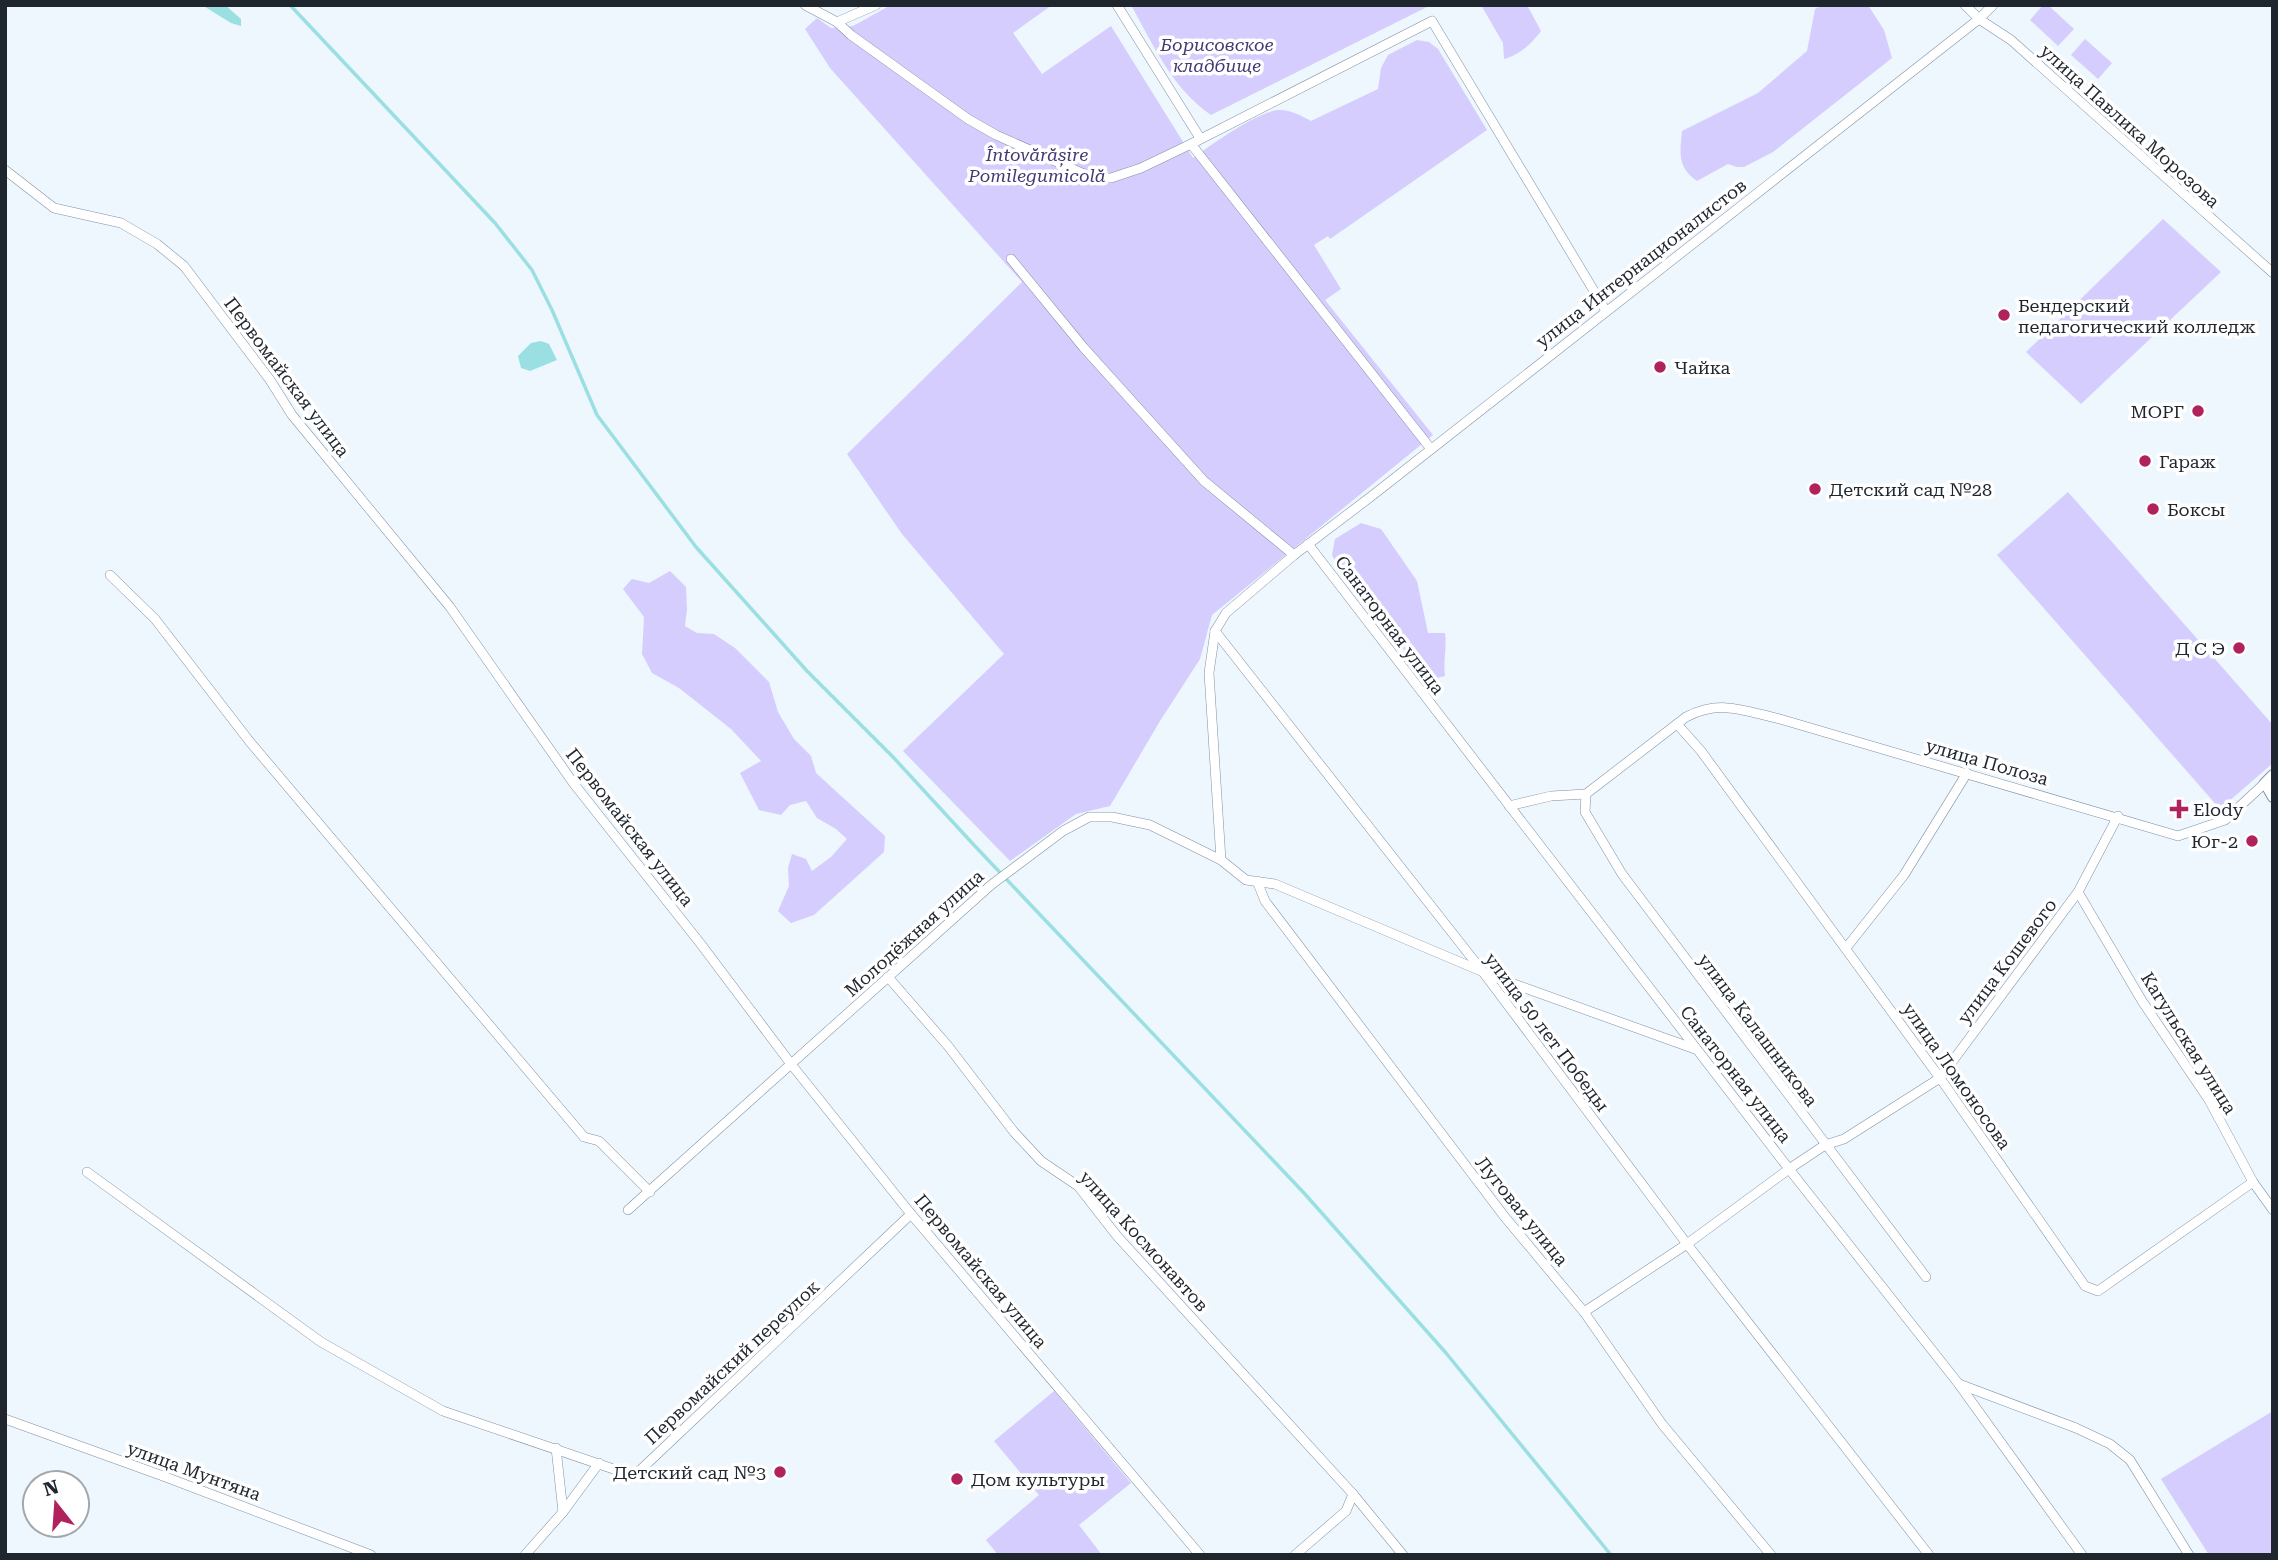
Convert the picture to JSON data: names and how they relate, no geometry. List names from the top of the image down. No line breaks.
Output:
{"streets":{"street":["улица Павлика Морозова","улица Интернационалистов","Первомайская улица","Санаторная улица","улица Полоза","Молодёжная улица","улица Кошевого","улица Калашникова","улица 50 лет Победы","Кагульская улица","улица Ломоносова","Луговая улица","улица Космонавтов","Первомайский переулок","улица Мунтяна"]},"crossings":[["улица Павлика Морозова","улица Интернационалистов"],["улица Интернационалистов","Санаторная улица"],["Первомайская улица","Молодёжная улица"],["Первомайская улица","Первомайский переулок"],["Санаторная улица","Молодёжная улица"],["Санаторная улица","улица Кошевого"],["улица Полоза","улица Кошевого"],["улица Полоза","улица Ломоносова"],["Молодёжная улица","улица 50 лет Победы"],["Молодёжная улица","Луговая улица"],["Молодёжная улица","улица Космонавтов"],["улица Кошевого","улица Калашникова"],["улица Кошевого","улица 50 лет Победы"],["улица Кошевого","Кагульская улица"],["улица Кошевого","улица Ломоносова"],["улица Кошевого","Луговая улица"],["Кагульская улица","улица Ломоносова"]],"parks":["Борисовское кладбище","Întovărășire Pomilegumicolă"],"places":{"other":["Бендерский педагогический колледж","Чайка","МОРГ","Гараж","Детский сад №28","Боксы","Д С Э","Юг-2","Детский сад №3","Дом культуры"],"health":["Elody"]},"north":"top"}
